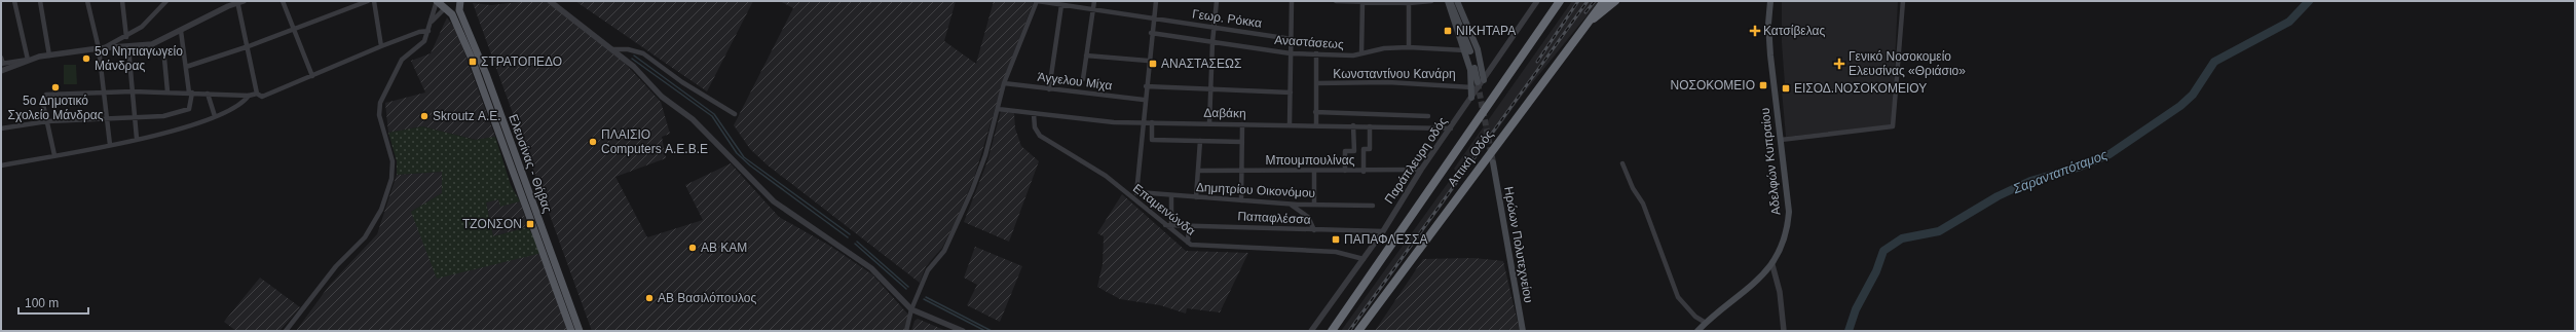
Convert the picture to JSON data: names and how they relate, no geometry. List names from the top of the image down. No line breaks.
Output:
{"streets":{"highway":["Αττική Οδός"],"main road":["Αδελφών Κυπραίου","Ελευσίνας - Θήβας","Ηρώων Πολυτεχνείου"],"street":["Γεωρ. Ρόκκα","Αναστάσεως","Κωνσταντίνου Κανάρη","Άγγελου Μίχα","Δαβάκη","Μπουμπουλίνας","Παράπλευρη οδός","Δημητρίου Οικονόμου","Επαμεινώνδα","Παπαφλέσσα"]},"crossings":[["Κωνσταντίνου Κανάρη","Παράπλευρη οδός"],["Δαβάκη","Παράπλευρη οδός"],["Δαβάκη","Επαμεινώνδα"],["Μπουμπουλίνας","Παράπλευρη οδός"],["Παράπλευρη οδός","Επαμεινώνδα"],["Παράπλευρη οδός","Παπαφλέσσα"],["Επαμεινώνδα","Παπαφλέσσα"]],"water":["Σαρανταπόταμος"],"places":{"transit":["ΝΙΚΗΤΑΡΑ","ΣΤΡΑΤΟΠΕΔΟ","ΑΝΑΣΤΑΣΕΩΣ","ΝΟΣΟΚΟΜΕΙΟ","ΕΙΣΟΔ.ΝΟΣΟΚΟΜΕΙΟΥ","ΤΖΟΝΣΟΝ","ΠΑΠΑΦΛΕΣΣΑ"],"health":["Κατσίβελας","Γενικό Νοσοκομείο Ελευσίνας «Θριάσιο»"],"other":["5ο Νηπιαγωγείο Μάνδρας","5ο Δημοτικό Σχολείο Μάνδρας","Skroutz Α.Ε.","ΠΛΑΙΣΙΟ Computers Α.Ε.Β.Ε","ΑΒ ΚΑΜ","ΑΒ Βασιλόπουλος"]},"scale_bar":"100 m"}
